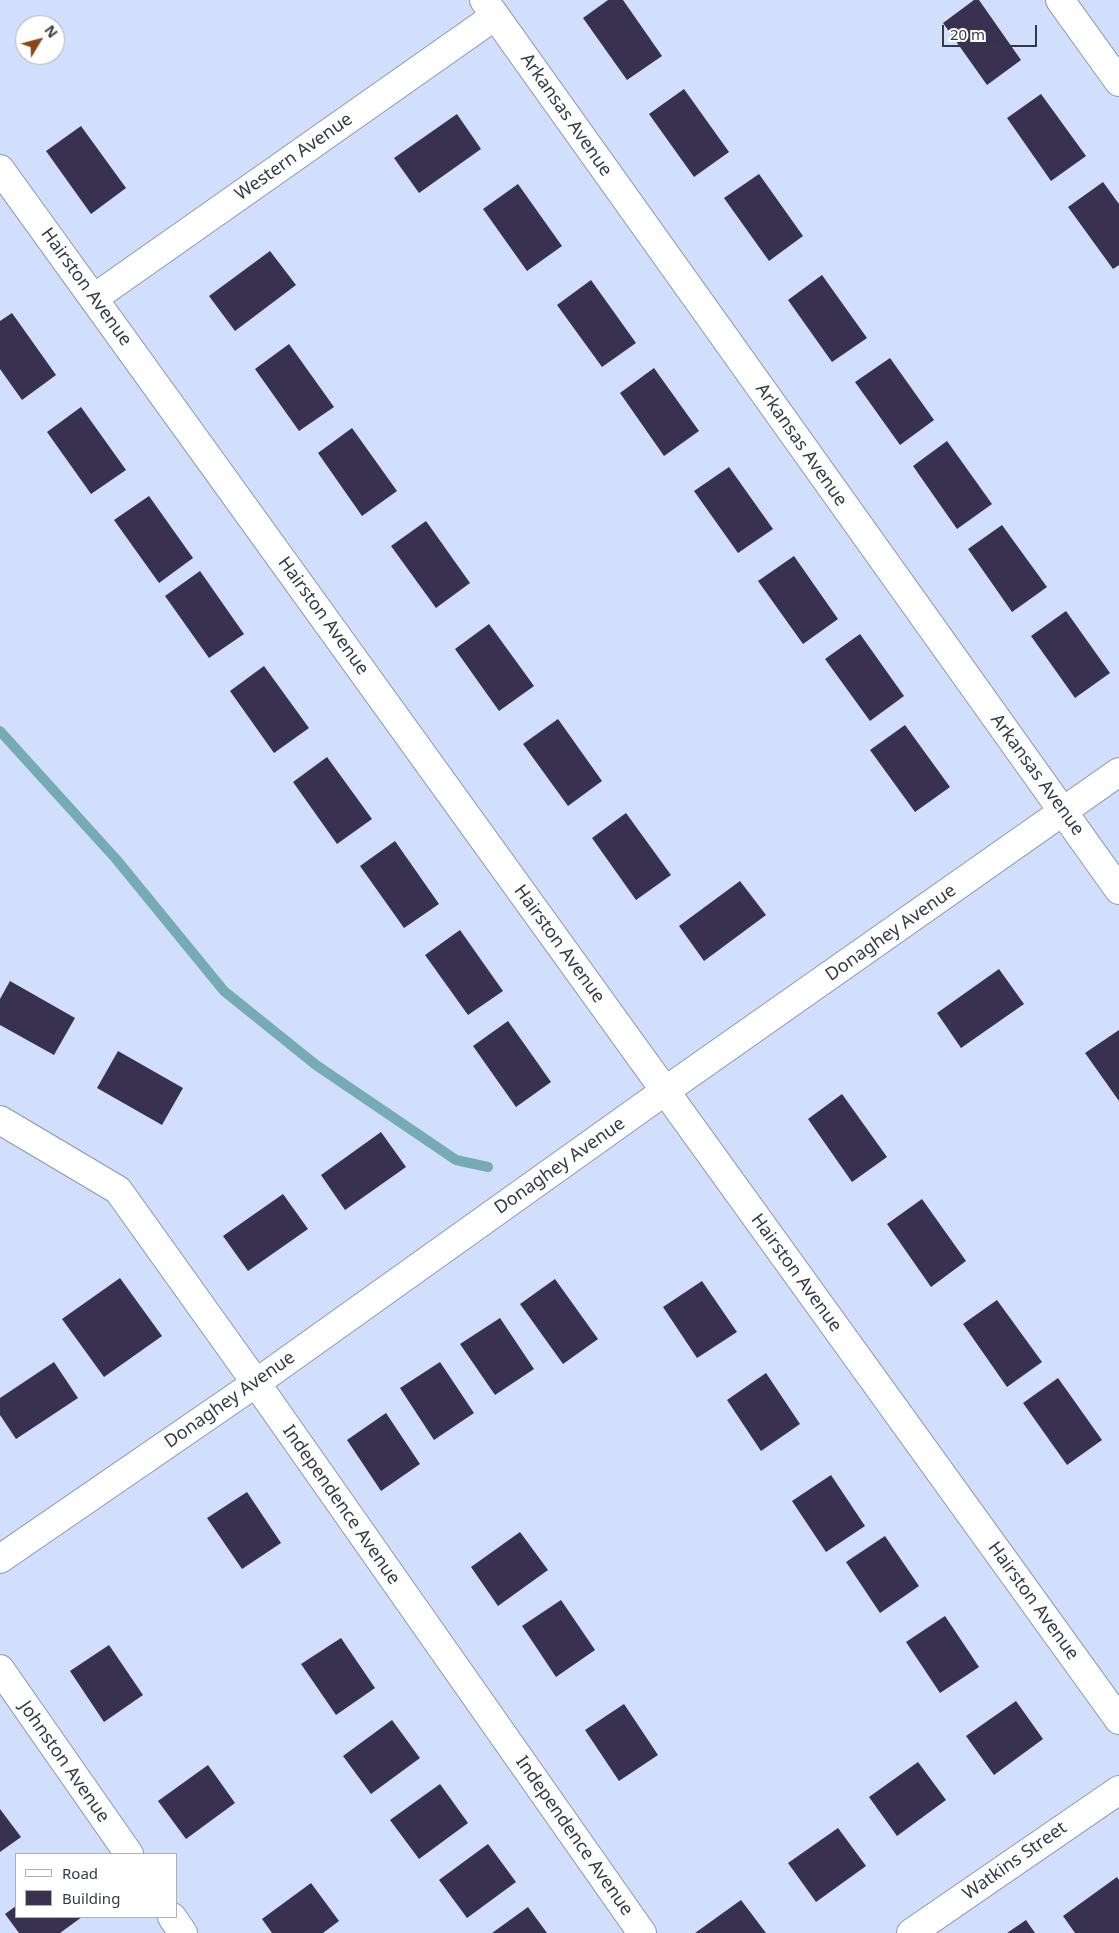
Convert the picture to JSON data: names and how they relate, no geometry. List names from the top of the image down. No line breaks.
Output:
{"streets":{"street":["Arkansas Avenue","Western Avenue","Hairston Avenue","Donaghey Avenue","Independence Avenue","Johnston Avenue","Watkins Street"]},"crossings":[["Arkansas Avenue","Western Avenue"],["Arkansas Avenue","Donaghey Avenue"],["Western Avenue","Hairston Avenue"],["Hairston Avenue","Donaghey Avenue"],["Donaghey Avenue","Independence Avenue"]],"legend":["Road","Building"],"scale_bar":"20 m","north":"top right"}
